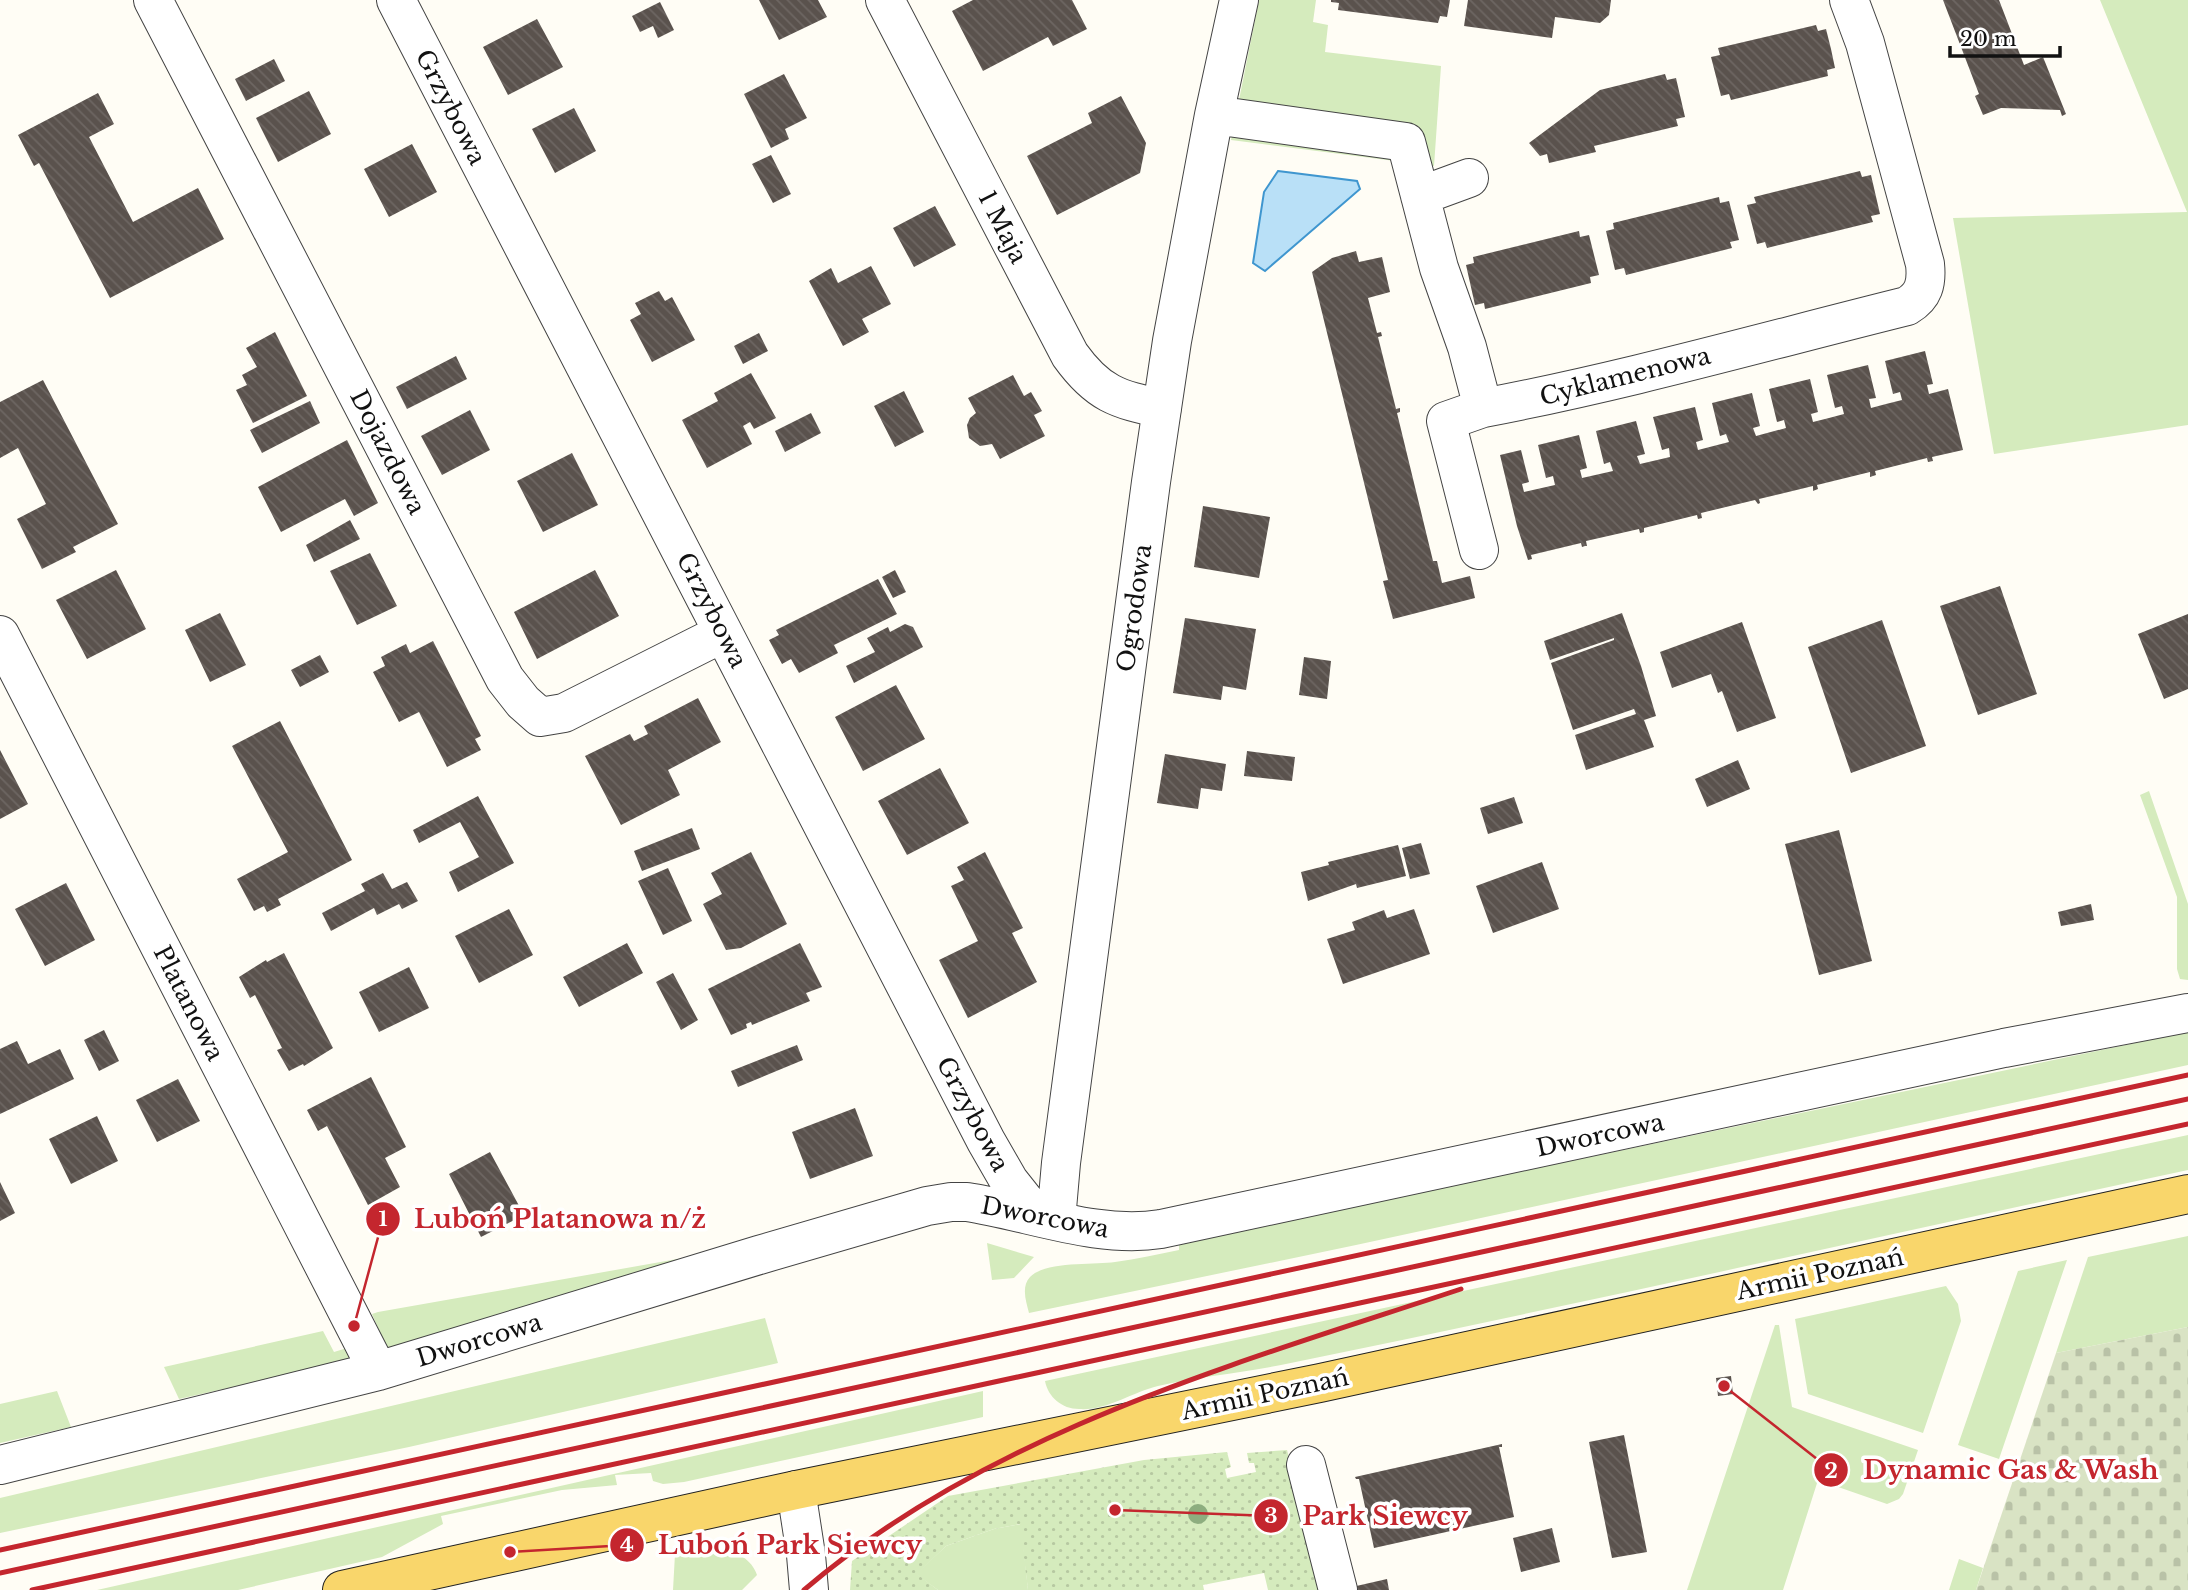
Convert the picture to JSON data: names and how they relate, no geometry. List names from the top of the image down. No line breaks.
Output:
{"streets":{"main road":["Armii Poznań"],"street":["Grzybowa","1 Maja","Cyklamenowa","Dojazdowa","Ogrodowa","Platanowa","Dworcowa"]},"crossings":[["Grzybowa","Dojazdowa"],["Grzybowa","Ogrodowa"],["Grzybowa","Dworcowa"],["1 Maja","Ogrodowa"],["Ogrodowa","Dworcowa"],["Platanowa","Dworcowa"]],"places":["Luboń Platanowa n/ż","Dynamic Gas & Wash","Park Siewcy","Luboń Park Siewcy"],"scale_bar":"20 m"}
